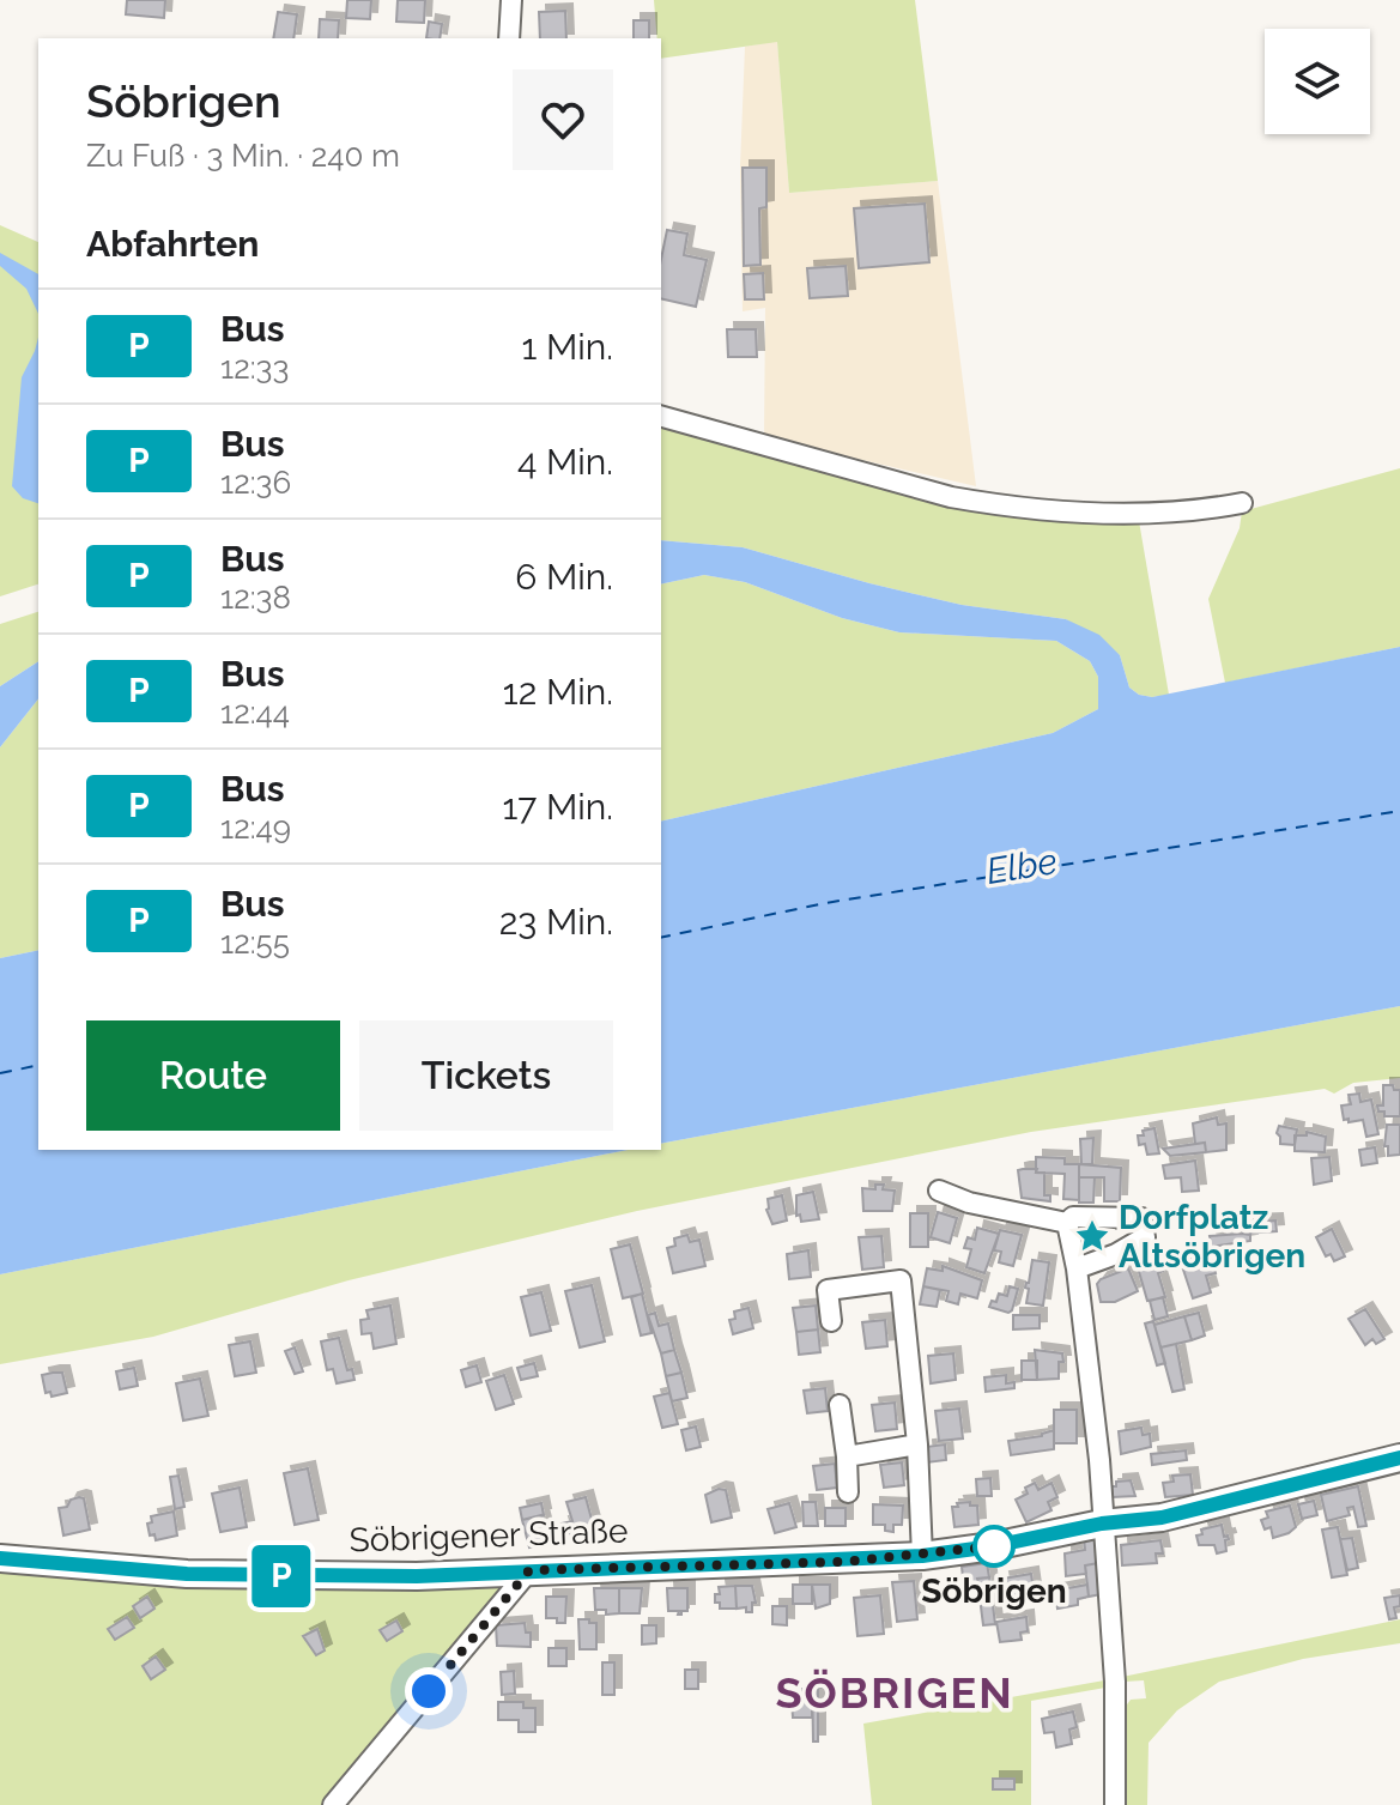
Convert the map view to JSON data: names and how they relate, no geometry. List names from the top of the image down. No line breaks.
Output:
{"streets":{"street":["Söbrigener Straße"]},"districts":["SÖBRIGEN"],"water":["Elbe"],"places":{"place":["Dorfplatz Altsöbrigen"],"other":["Söbrigen"]},"lines":["bus line P"],"page":{"on_map":"P","heading":[["Söbrigen","Zu Fuß · 3 Min. · 240 m"],"Abfahrten"],"list":[{"mark":"P","name":"Bus","note":"12:33","value":"1 Min."},{"mark":"P","name":"Bus","note":"12:36","value":"4 Min."},{"mark":"P","name":"Bus","note":"12:38","value":"6 Min."},{"mark":"P","name":"Bus","note":"12:44","value":"12 Min."},{"mark":"P","name":"Bus","note":"12:49","value":"17 Min."},{"mark":"P","name":"Bus","note":"12:55","value":"23 Min."}],"buttons":["Route","Tickets"]}}
